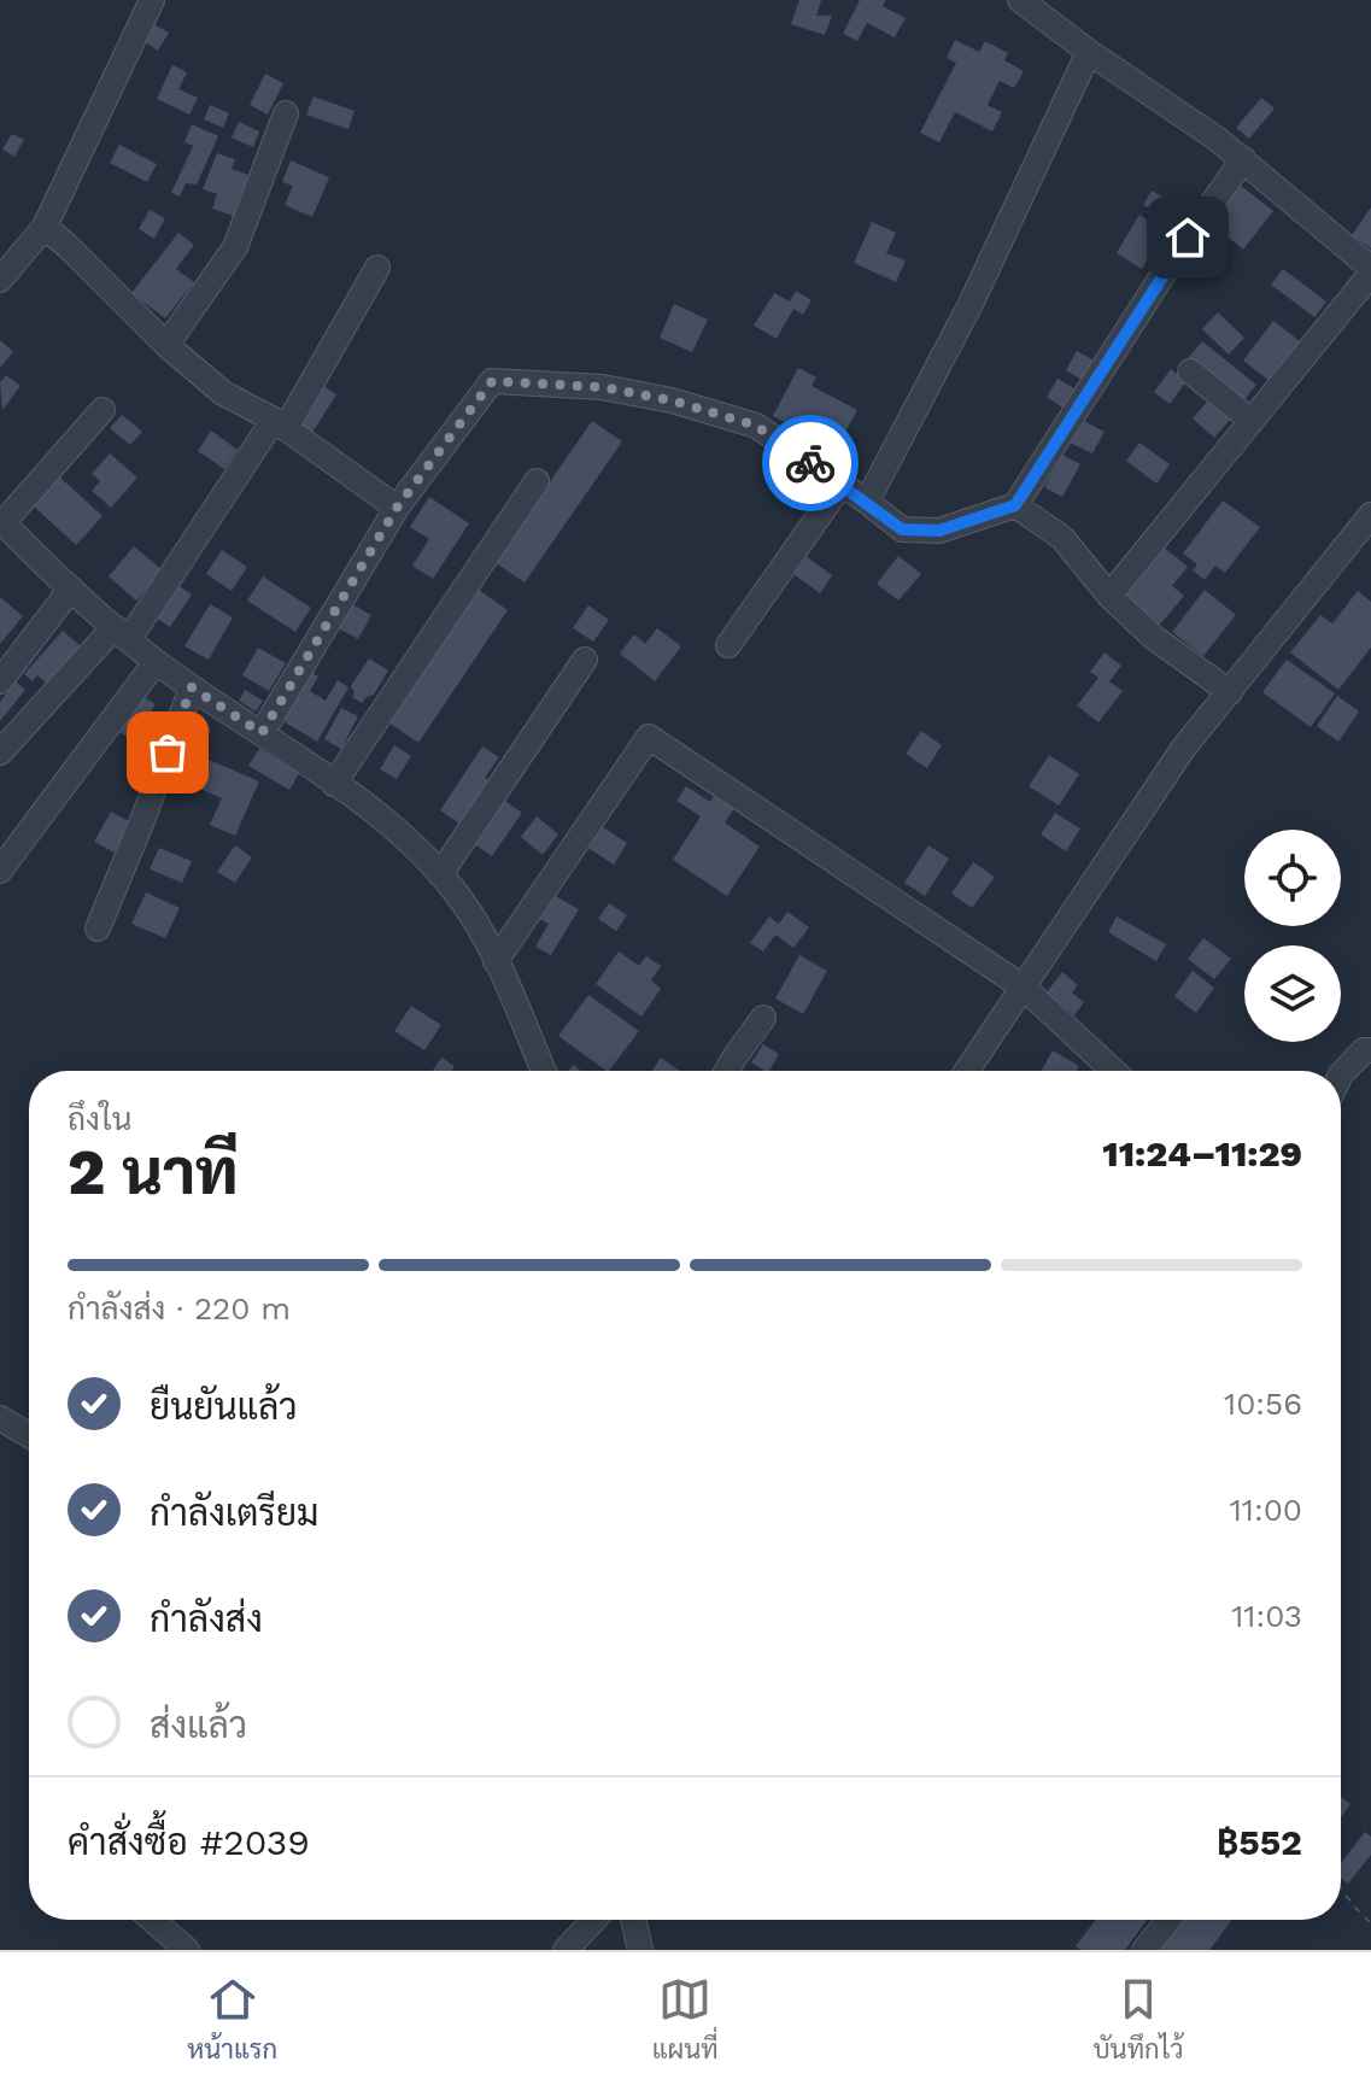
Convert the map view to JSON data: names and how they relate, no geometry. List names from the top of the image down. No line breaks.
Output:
{"page":{"heading":["2 นาที","ถึงใน","11:24–11:29"],"panel":["คำสั่งซื้อ #2039","฿552"],"bar":"กำลังส่ง · 220 m","list":[["ยืนยันแล้ว","10:56"],["กำลังเตรียม","11:00"],["กำลังส่ง","11:03"],"ส่งแล้ว"],"tabs":["หน้าแรก","แผนที่","บันทึกไว้"]}}
